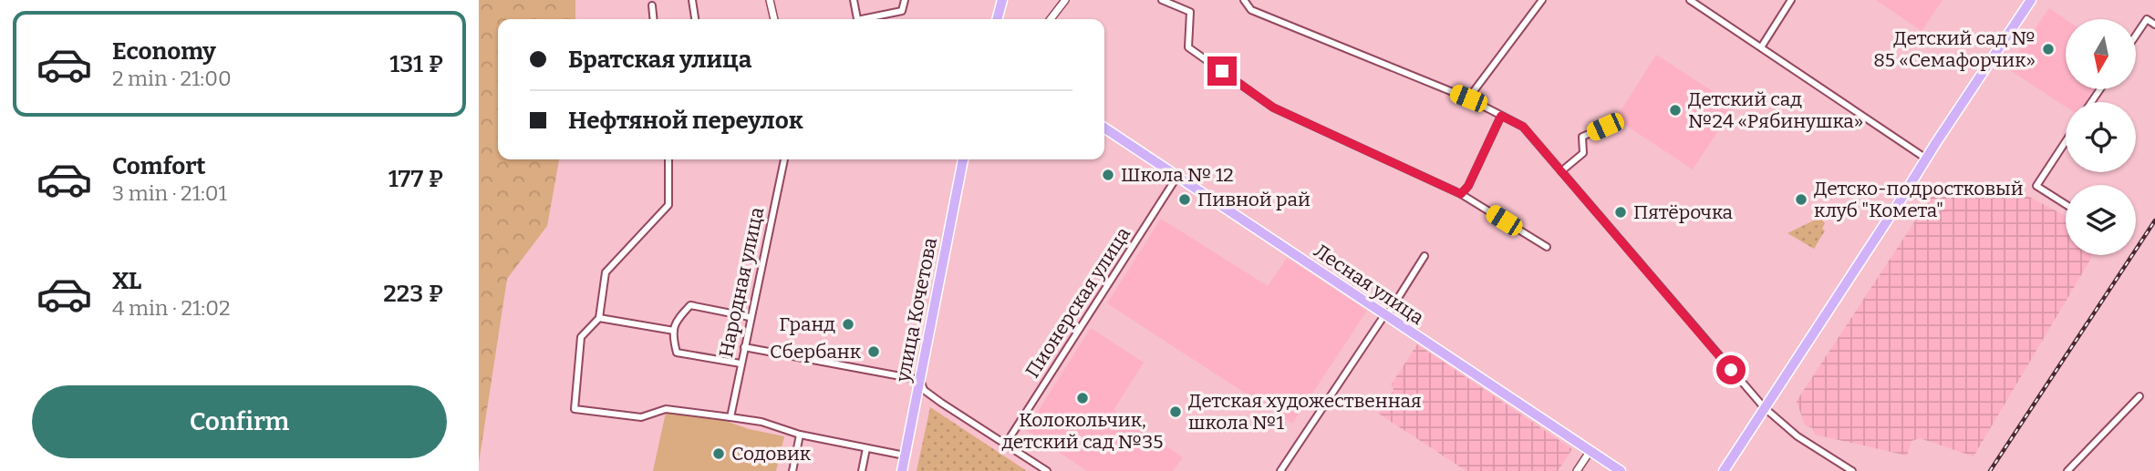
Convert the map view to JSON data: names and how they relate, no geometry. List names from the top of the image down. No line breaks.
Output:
{"streets":{"main road":["Лесная улица","улица Кочетова"],"street":["Народная улица","Пионерская улица"]},"crossings":[["Лесная улица","Пионерская улица"]],"places":["Детский сад № 85 «Семафорчик»","Детский сад №24 «Рябинушка»","Школа № 12","Пивной рай","Детско-подростковый клуб \"Комета\"","Пятёрочка","Гранд","Сбербанк","Колокольчик, детский сад №35","Детская художественная школа №1","Содовик"],"north":"bottom","page":{"list":[{"name":"Economy","note":"2 min · 21:00","value":"131 ₽"},{"name":"Comfort","note":"3 min · 21:01","value":"177 ₽"},{"name":"XL","note":"4 min · 21:02","value":"223 ₽"}],"banner":["Братская улица","Нефтяной переулок"],"buttons":"Confirm"}}
